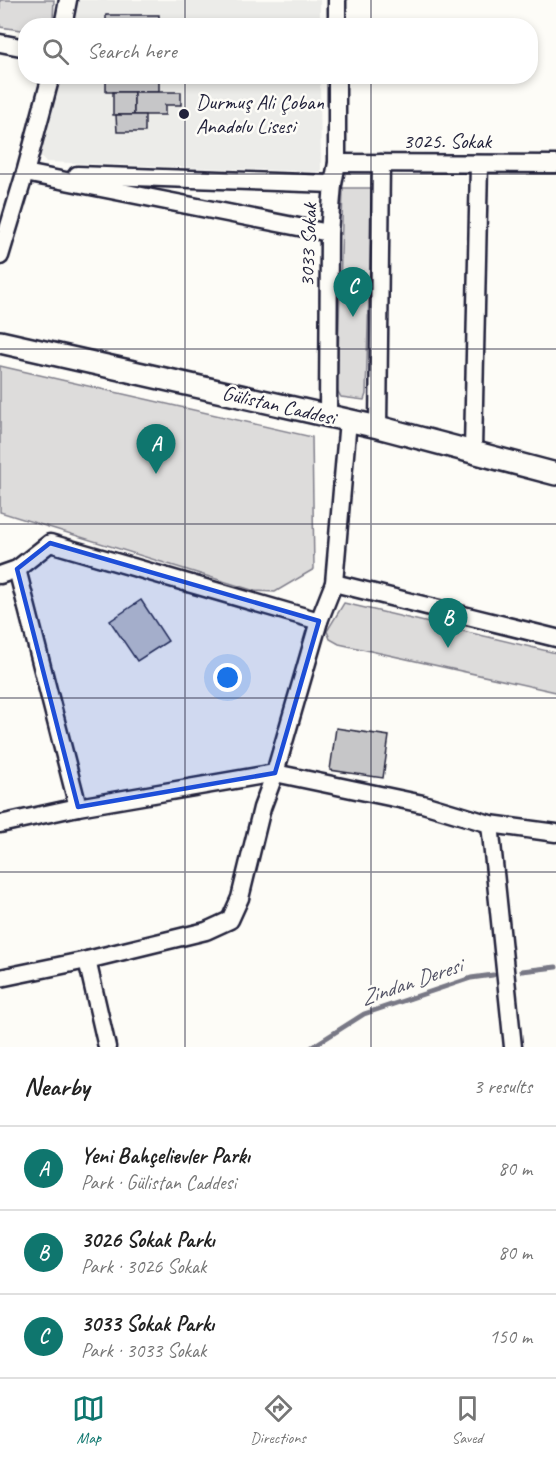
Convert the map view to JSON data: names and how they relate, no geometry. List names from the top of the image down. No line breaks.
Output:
{"streets":{"street":["3025. Sokak","3033 Sokak","Gülistan Caddesi"]},"crossings":[["3025. Sokak","3033 Sokak"],["3033 Sokak","Gülistan Caddesi"]],"water":["Zindan Deresi"],"places":["Durmuş Ali Çoban Anadolu Lisesi"],"page":{"search":"Search here","pins":["C","A","B"],"heading":["Nearby","3 results"],"list":[{"mark":"A","name":"Yeni Bahçelievler Parkı","note":"Park · Gülistan Caddesi","value":"80 m"},{"mark":"B","name":"3026 Sokak Parkı","note":"Park · 3026 Sokak","value":"80 m"},{"mark":"C","name":"3033 Sokak Parkı","note":"Park · 3033 Sokak","value":"150 m"}],"nav":["Map","Directions","Saved"]}}
